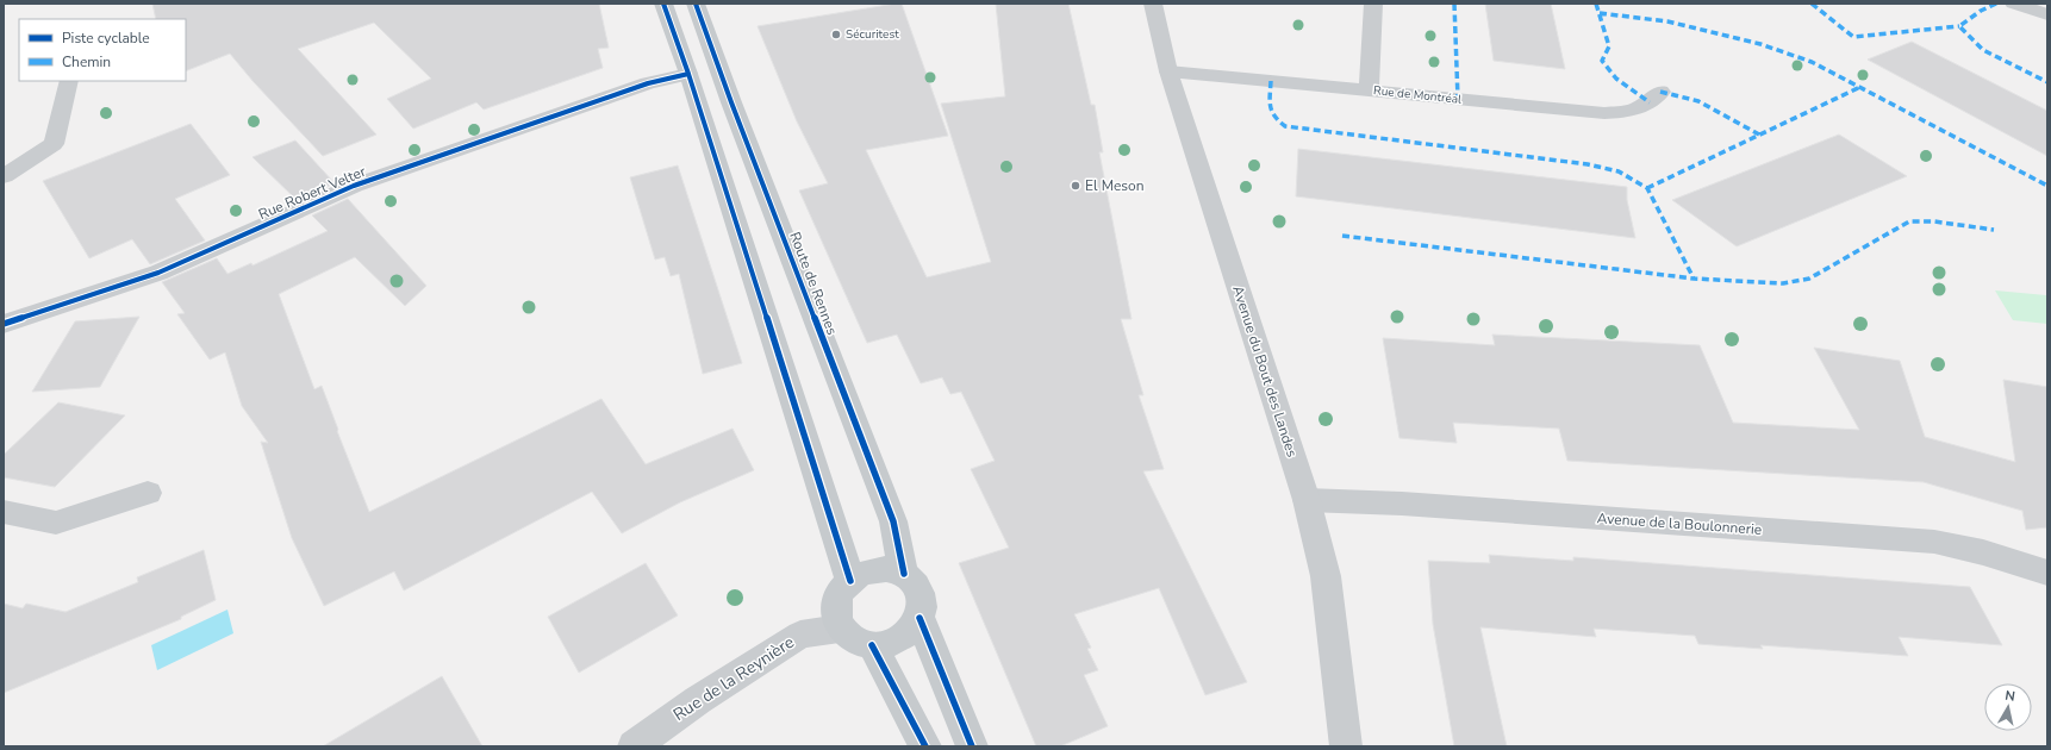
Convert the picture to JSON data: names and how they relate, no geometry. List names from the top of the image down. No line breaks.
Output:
{"streets":{"main road":["Route de Rennes"],"street":["Rue de Montréal","Rue Robert Velter","Avenue du Bout des Landes","Avenue de la Boulonnerie","Rue de la Reynière"]},"crossings":[["Rue de Montréal","Avenue du Bout des Landes"],["Route de Rennes","Rue de la Reynière"],["Avenue du Bout des Landes","Avenue de la Boulonnerie"]],"places":["Sécuritest","El Meson"],"legend":["Piste cyclable","Chemin"],"north":"top"}
